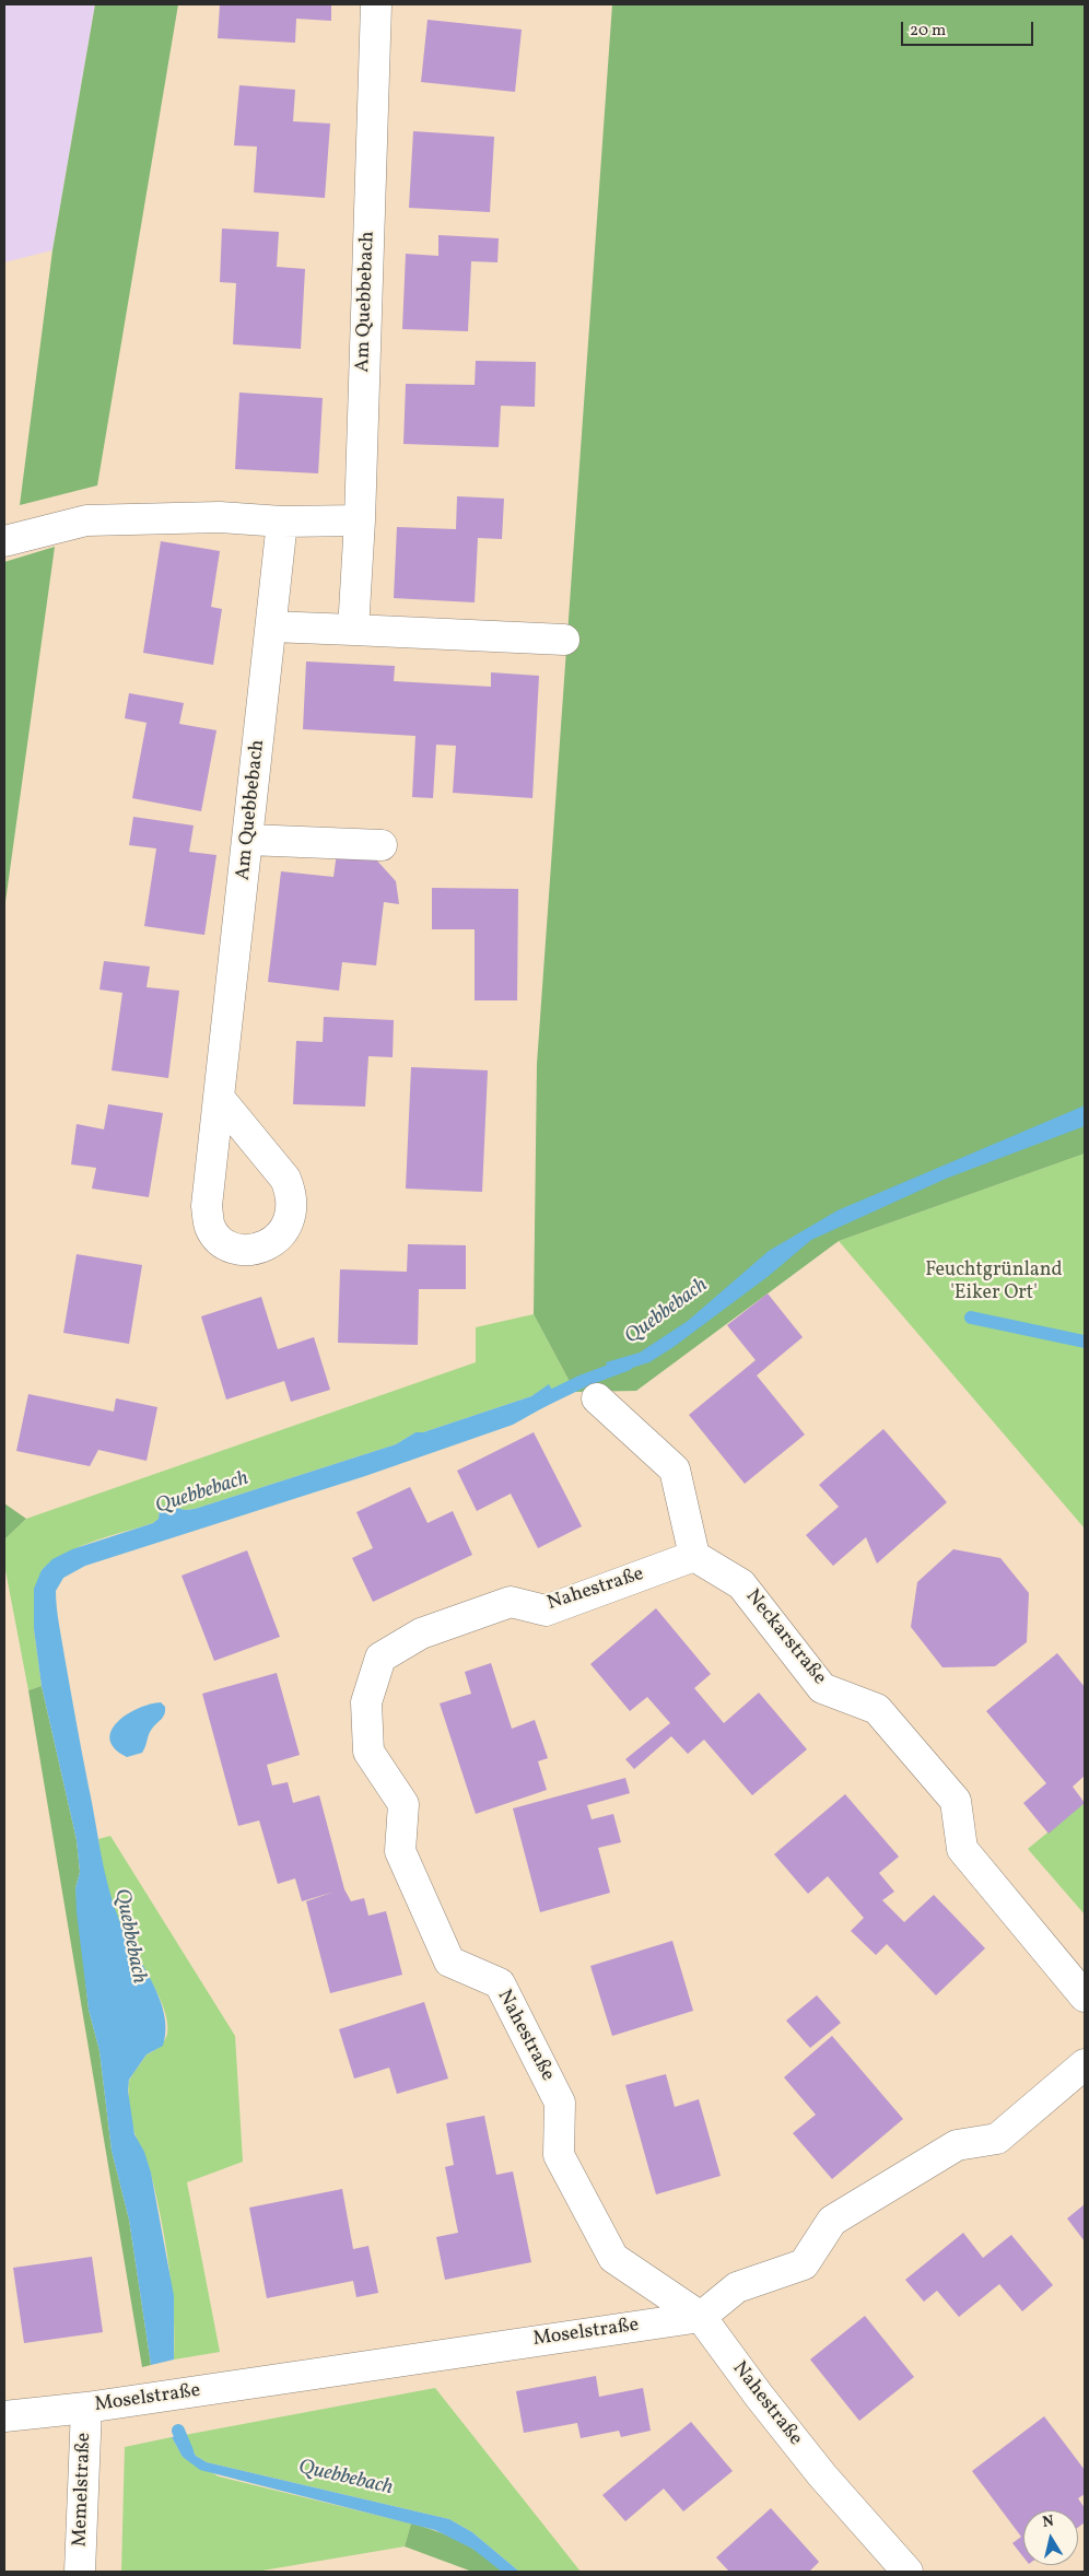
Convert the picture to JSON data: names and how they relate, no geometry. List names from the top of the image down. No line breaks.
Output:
{"streets":{"street":["Am Quebbebach","Nahestraße","Neckarstraße","Moselstraße","Memelstraße"]},"crossings":[["Nahestraße","Neckarstraße"],["Nahestraße","Moselstraße"],["Moselstraße","Memelstraße"]],"water":["Quebbebach"],"parks":["Feuchtgrünland 'Eiker Ort'"],"scale_bar":"20 m","north":"top"}
